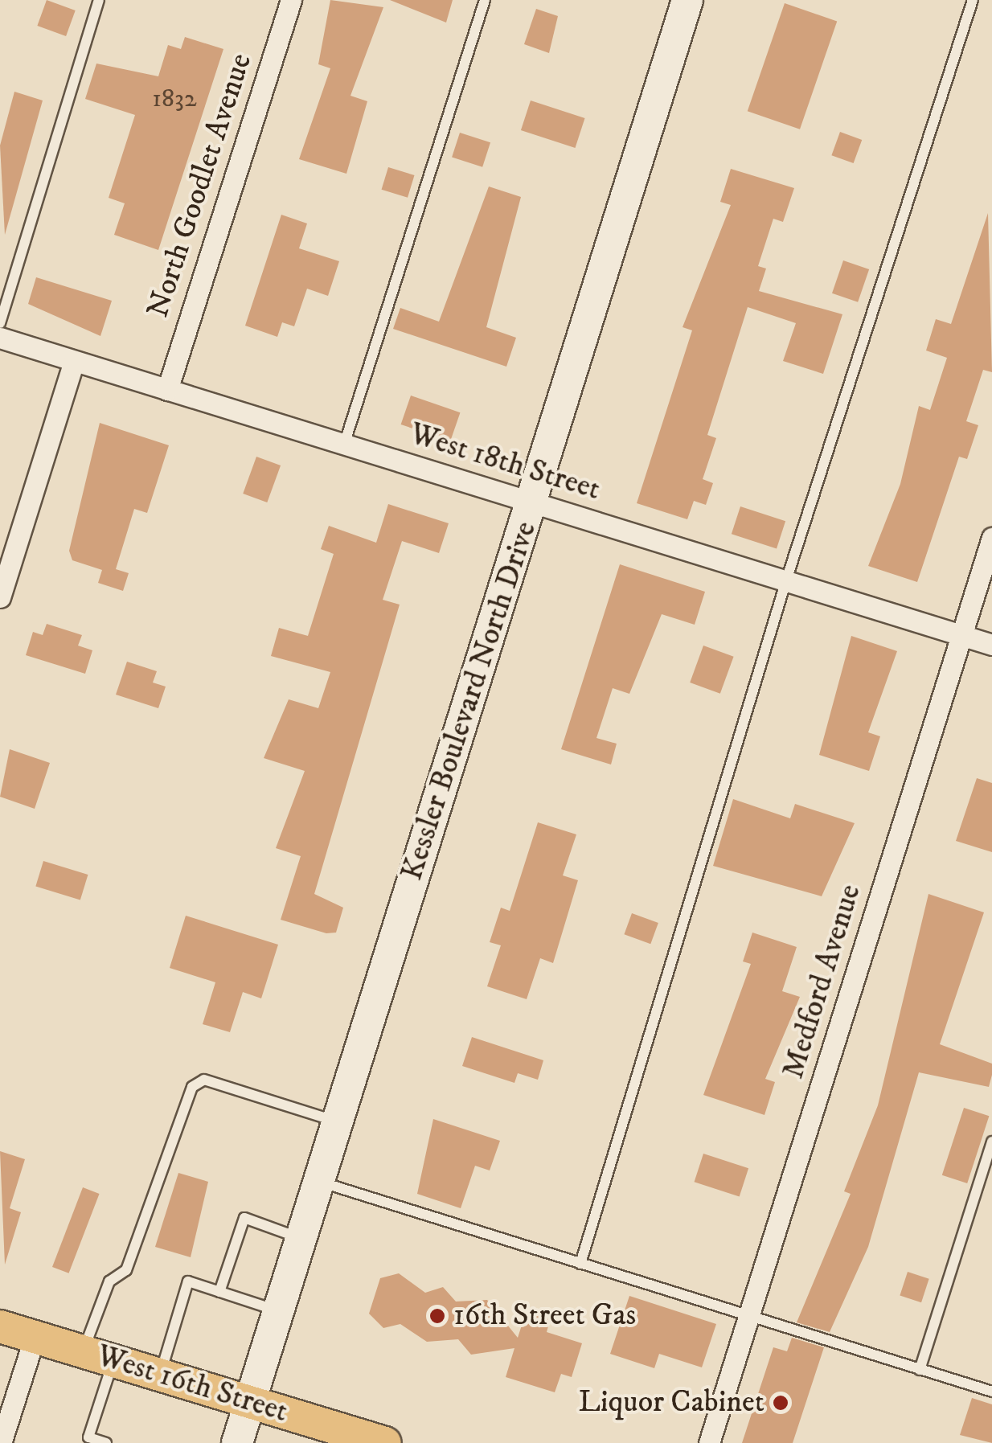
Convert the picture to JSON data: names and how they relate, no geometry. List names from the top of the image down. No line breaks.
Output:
{"streets":{"main road":["Kessler Boulevard North Drive","West 16th Street"],"street":["North Goodlet Avenue","West 18th Street","Medford Avenue"]},"crossings":[["North Goodlet Avenue","West 18th Street"],["West 18th Street","Kessler Boulevard North Drive"],["West 18th Street","Medford Avenue"],["Kessler Boulevard North Drive","West 16th Street"]],"places":["16th Street Gas","Liquor Cabinet"],"house_numbers":["1832"]}
